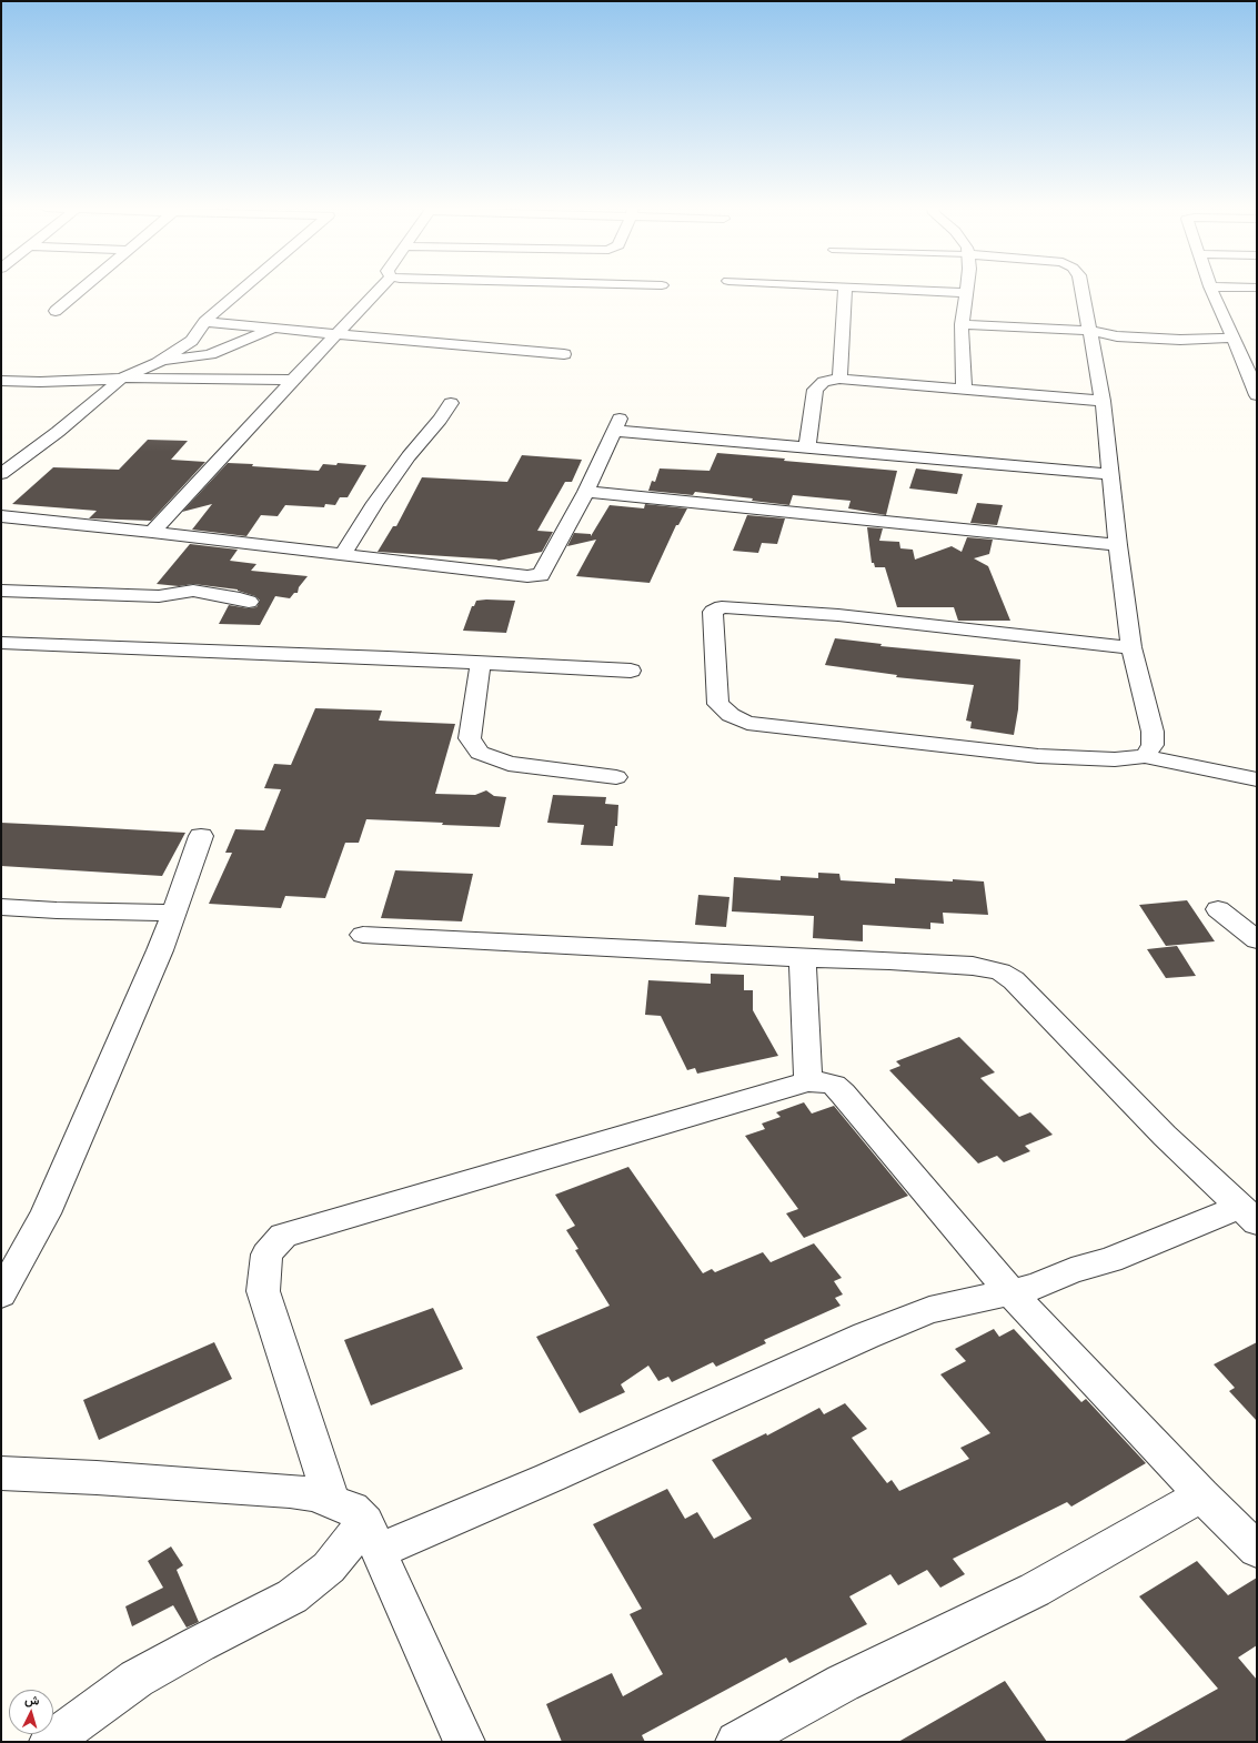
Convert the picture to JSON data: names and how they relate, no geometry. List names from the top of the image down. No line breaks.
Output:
{"north":"top"}
